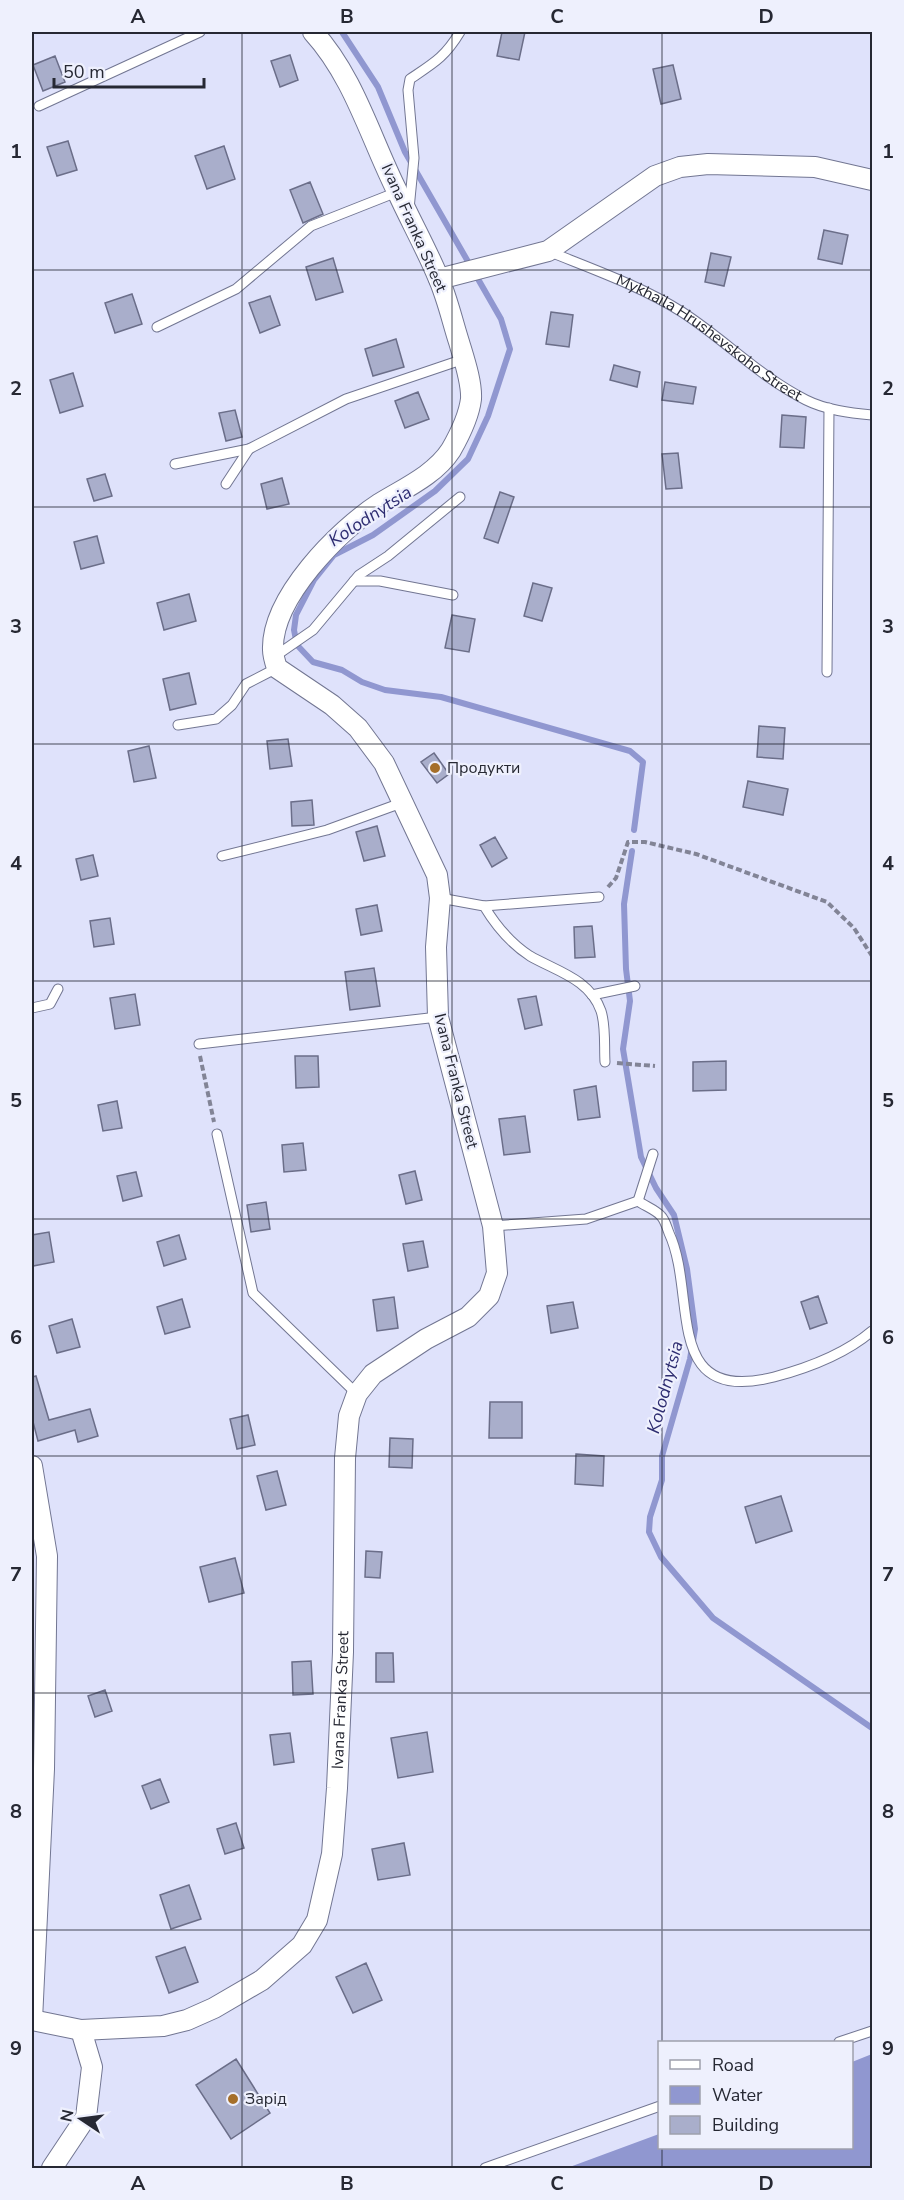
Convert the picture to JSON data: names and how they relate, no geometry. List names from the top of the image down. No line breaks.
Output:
{"streets":{"street":["Ivana Franka Street"],"lane":["Mykhaila Hrushevskoho Street"]},"water":["Kolodnytsia"],"places":["Продукти","Зарід"],"legend":["Road","Water","Building"],"scale_bar":"50 m","north":"left","grid":{"columns":["A","B","C","D"],"rows":["1","2","3","4","5","6","7","8","9"]}}
